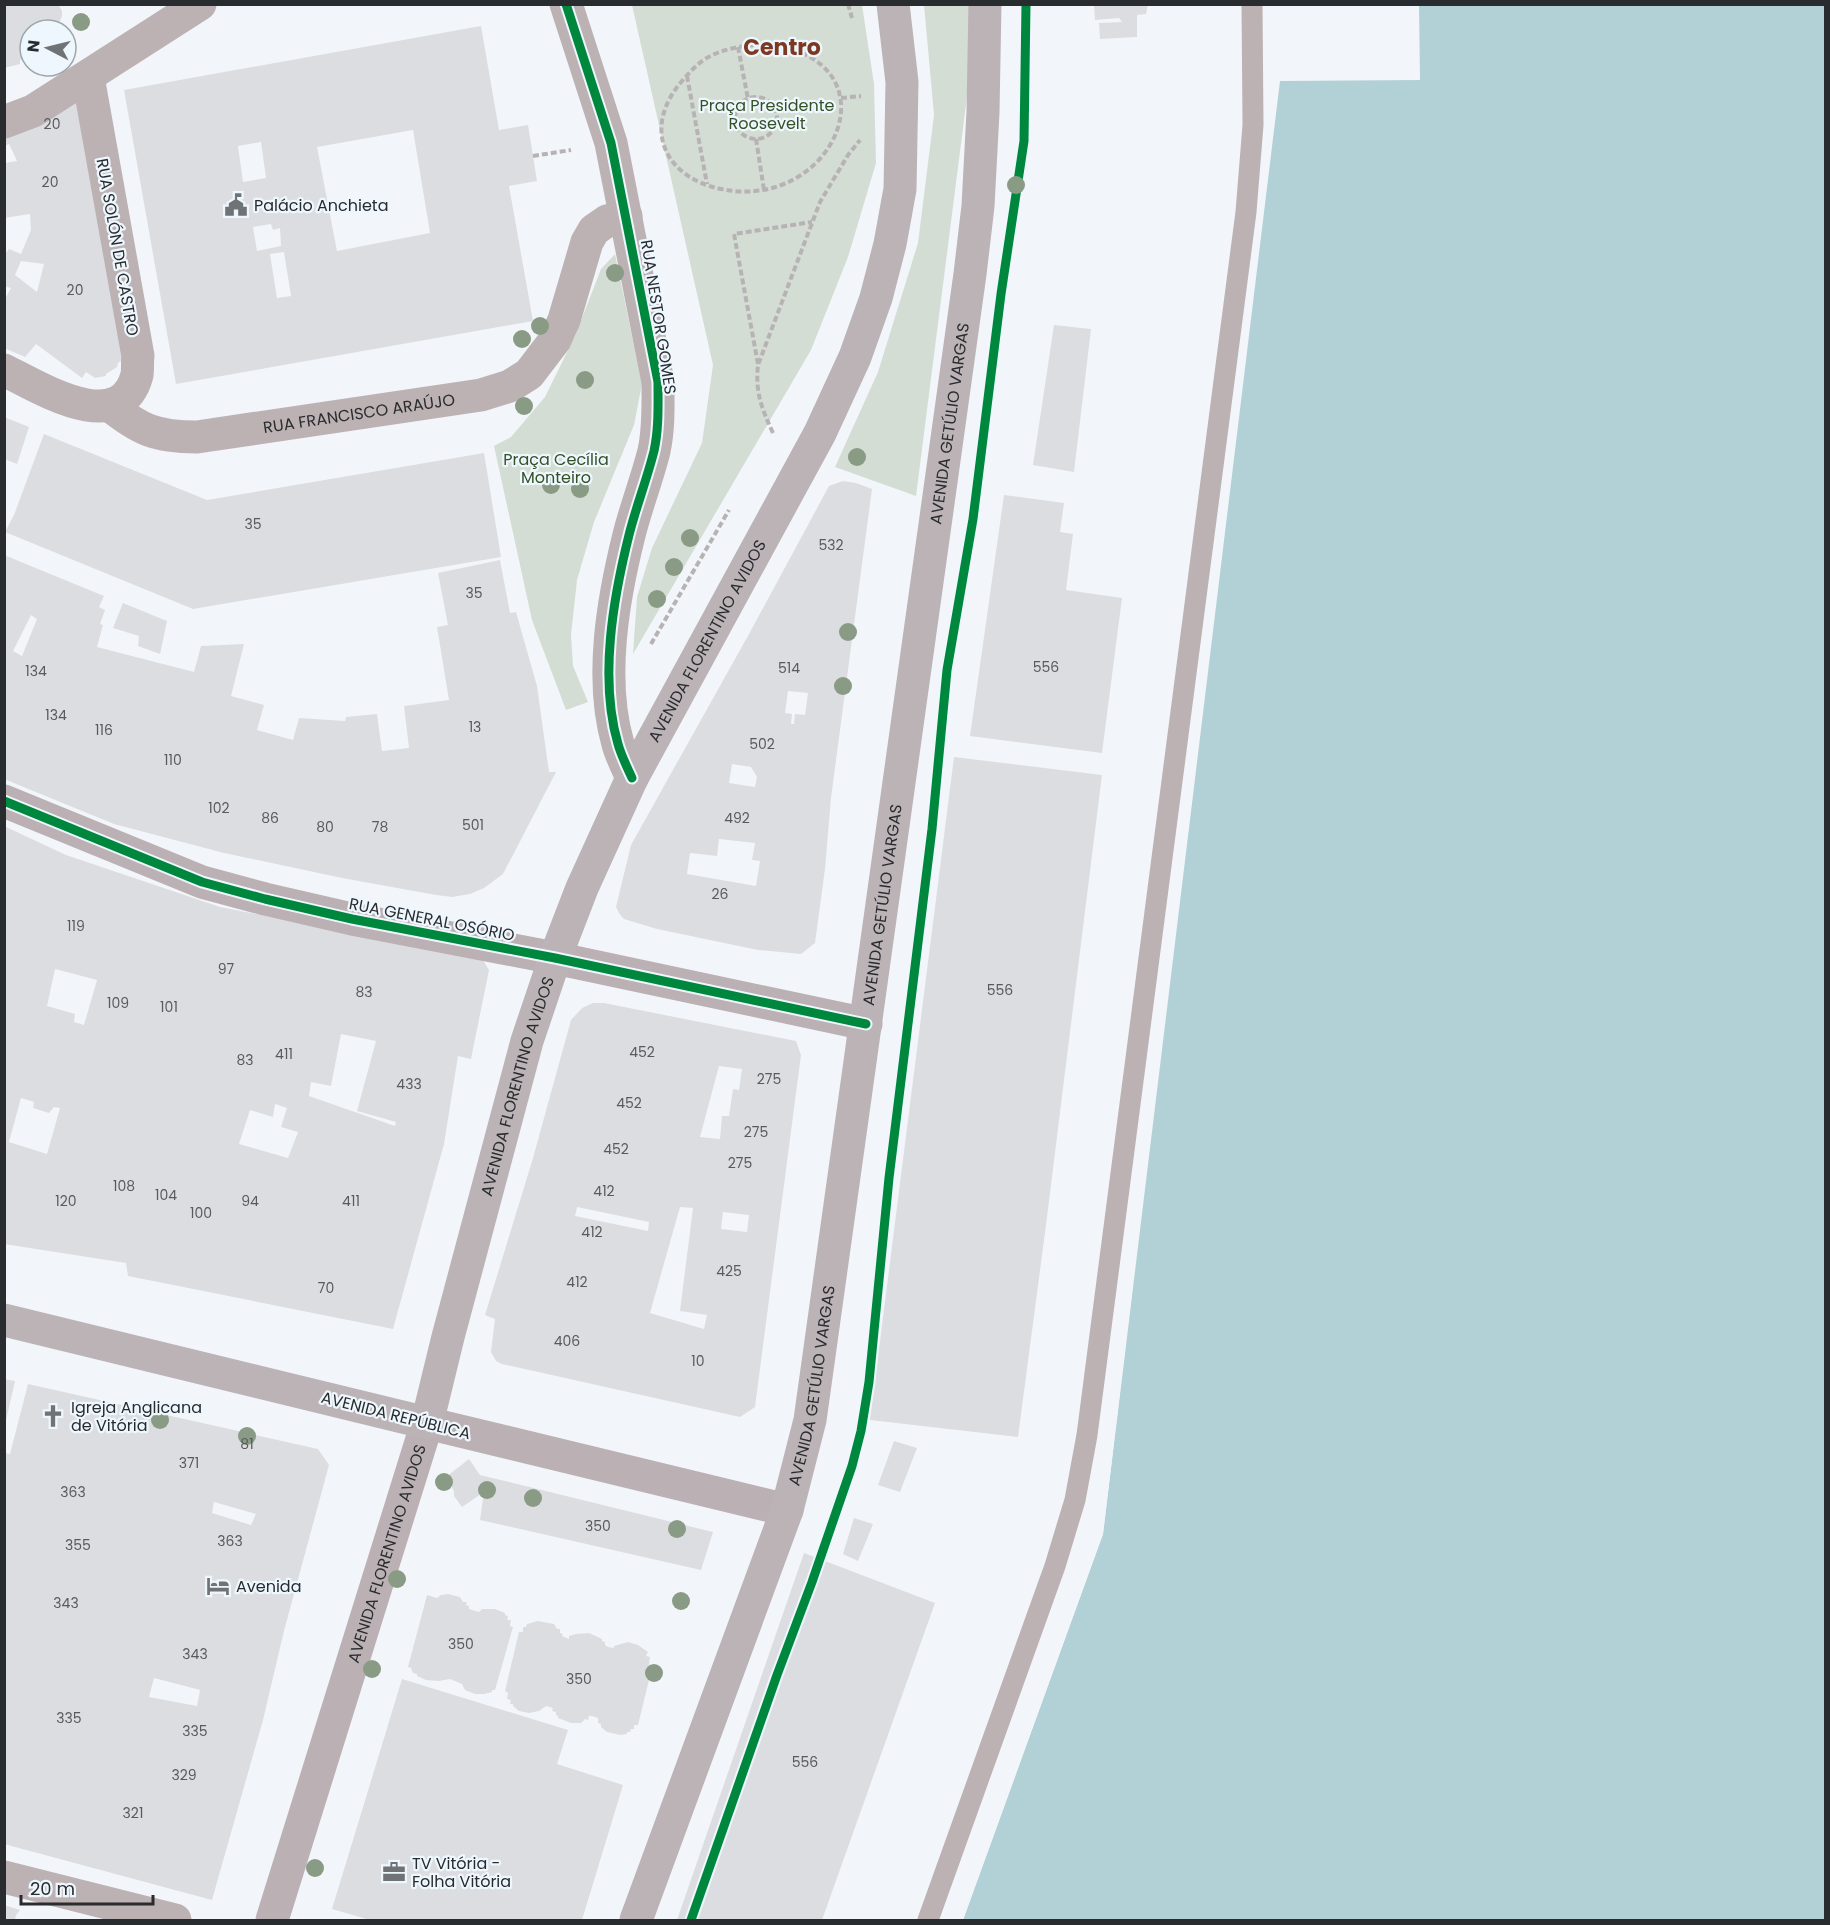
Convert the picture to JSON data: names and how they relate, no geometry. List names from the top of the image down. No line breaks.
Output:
{"streets":{"main road":["AVENIDA GETÚLIO VARGAS","AVENIDA FLORENTINO AVIDOS","AVENIDA REPÚBLICA"],"street":["RUA SOLÓN DE CASTRO","RUA NESTOR GOMES","RUA FRANCISCO ARAÚJO","RUA GENERAL OSÓRIO"]},"crossings":[["RUA SOLÓN DE CASTRO","RUA FRANCISCO ARAÚJO"],["RUA NESTOR GOMES","RUA FRANCISCO ARAÚJO"],["RUA NESTOR GOMES","AVENIDA FLORENTINO AVIDOS"],["AVENIDA GETÚLIO VARGAS","RUA GENERAL OSÓRIO"],["AVENIDA GETÚLIO VARGAS","AVENIDA REPÚBLICA"],["AVENIDA FLORENTINO AVIDOS","RUA GENERAL OSÓRIO"],["AVENIDA FLORENTINO AVIDOS","AVENIDA REPÚBLICA"]],"districts":["Centro"],"parks":["Praça Presidente Roosevelt","Praça Cecília Monteiro"],"places":{"public building":["Palácio Anchieta"],"church":["Igreja Anglicana de Vitória"],"hotel":["Avenida"],"office":["TV Vitória - Folha Vitória"]},"house_numbers":["20","20","20","35","532","35","556","514","134","134","13","116","502","110","102","86","492","501","80","78","26","119","97","556","83","109","101","452","411","83","275","433","452","275","452","275","108","412","104","120","94","411","100","412","425","412","70","406","10","81","371","363","350","363","355","343","350","343","350","335","335","556","329","321"],"scale_bar":"20 m","north":"left"}
